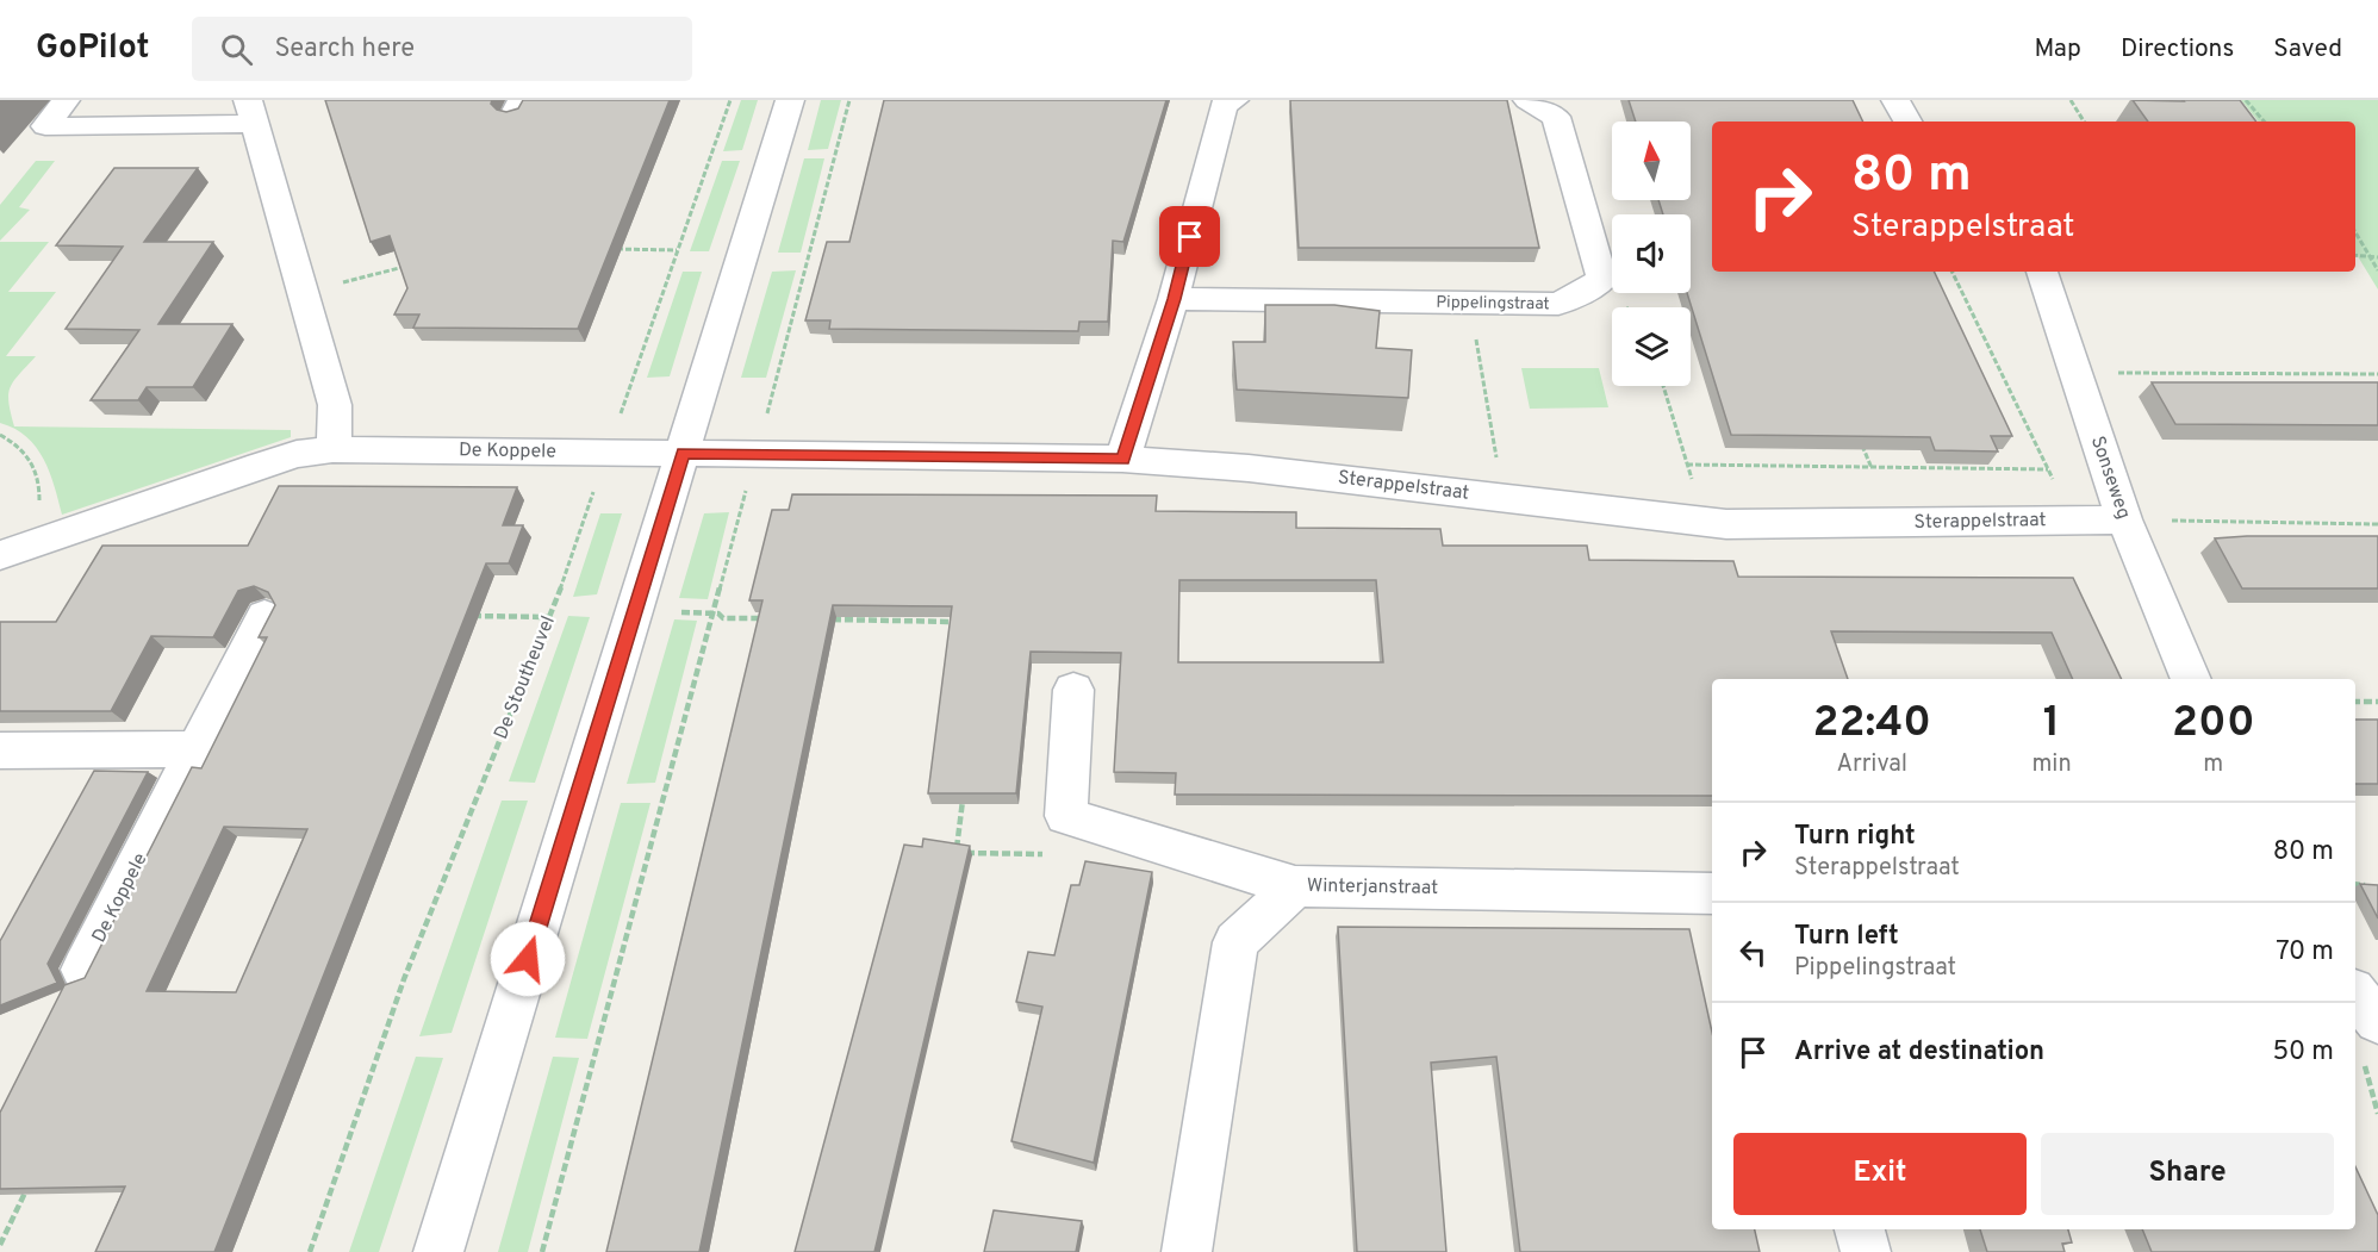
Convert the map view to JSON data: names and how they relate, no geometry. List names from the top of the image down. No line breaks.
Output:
{"streets":{"street":["Pippelingstraat","De Koppele","Sonseweg","Sterappelstraat","Winterjanstraat"],"path":["De Stoutheuvel"]},"crossings":[["De Koppele","Sterappelstraat"],["De Koppele","De Stoutheuvel"],["Sonseweg","Sterappelstraat"]],"north":"top","page":{"header":"GoPilot","search":"Search here","nav":["Map","Directions","Saved"],"turn":["80 m","Sterappelstraat"],"eta":["22:40","Arrival","1","min","200","m"],"list":[{"name":"Turn right","note":"Sterappelstraat","value":"80 m"},{"name":"Turn left","note":"Pippelingstraat","value":"70 m"},{"name":"Arrive at destination","value":"50 m"}],"buttons":["Exit","Share"]}}
